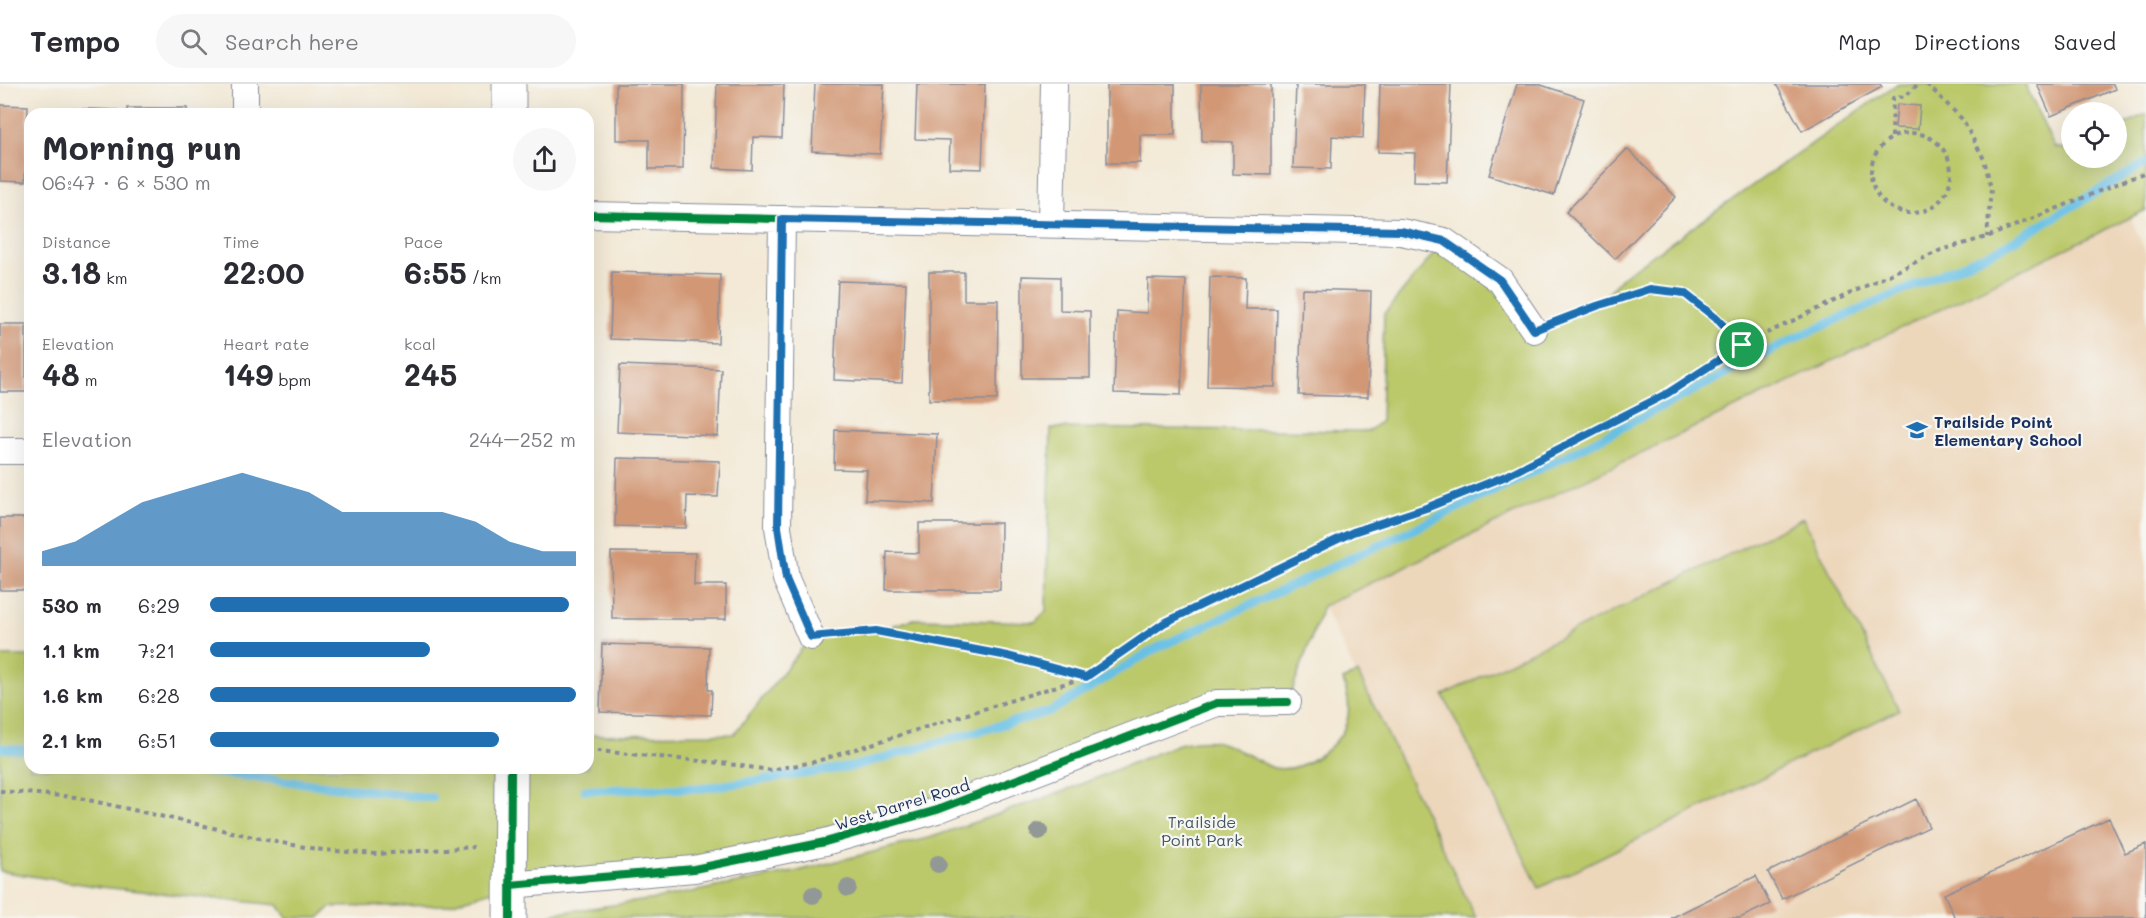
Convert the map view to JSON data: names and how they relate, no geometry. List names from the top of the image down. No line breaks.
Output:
{"streets":{"street":["West Darrel Road"]},"parks":["Trailside Point Park"],"places":{"school or university":["Trailside Point Elementary School"]},"page":{"header":"Tempo","search":"Search here","nav":["Map","Directions","Saved"],"heading":["Morning run","06:47 · 6 × 530 m"],"stats":[["Distance","3.18 km"],["Time","22:00"],["Pace","6:55 /km"],["Elevation","48 m"],["Heart rate","149 bpm"],["kcal","245"]],"chart":["Elevation","244–252 m"],"list":[{"name":"530 m","note":"6:29"},{"name":"1.1 km","note":"7:21"},{"name":"1.6 km","note":"6:28"},{"name":"2.1 km","note":"6:51"}]}}
